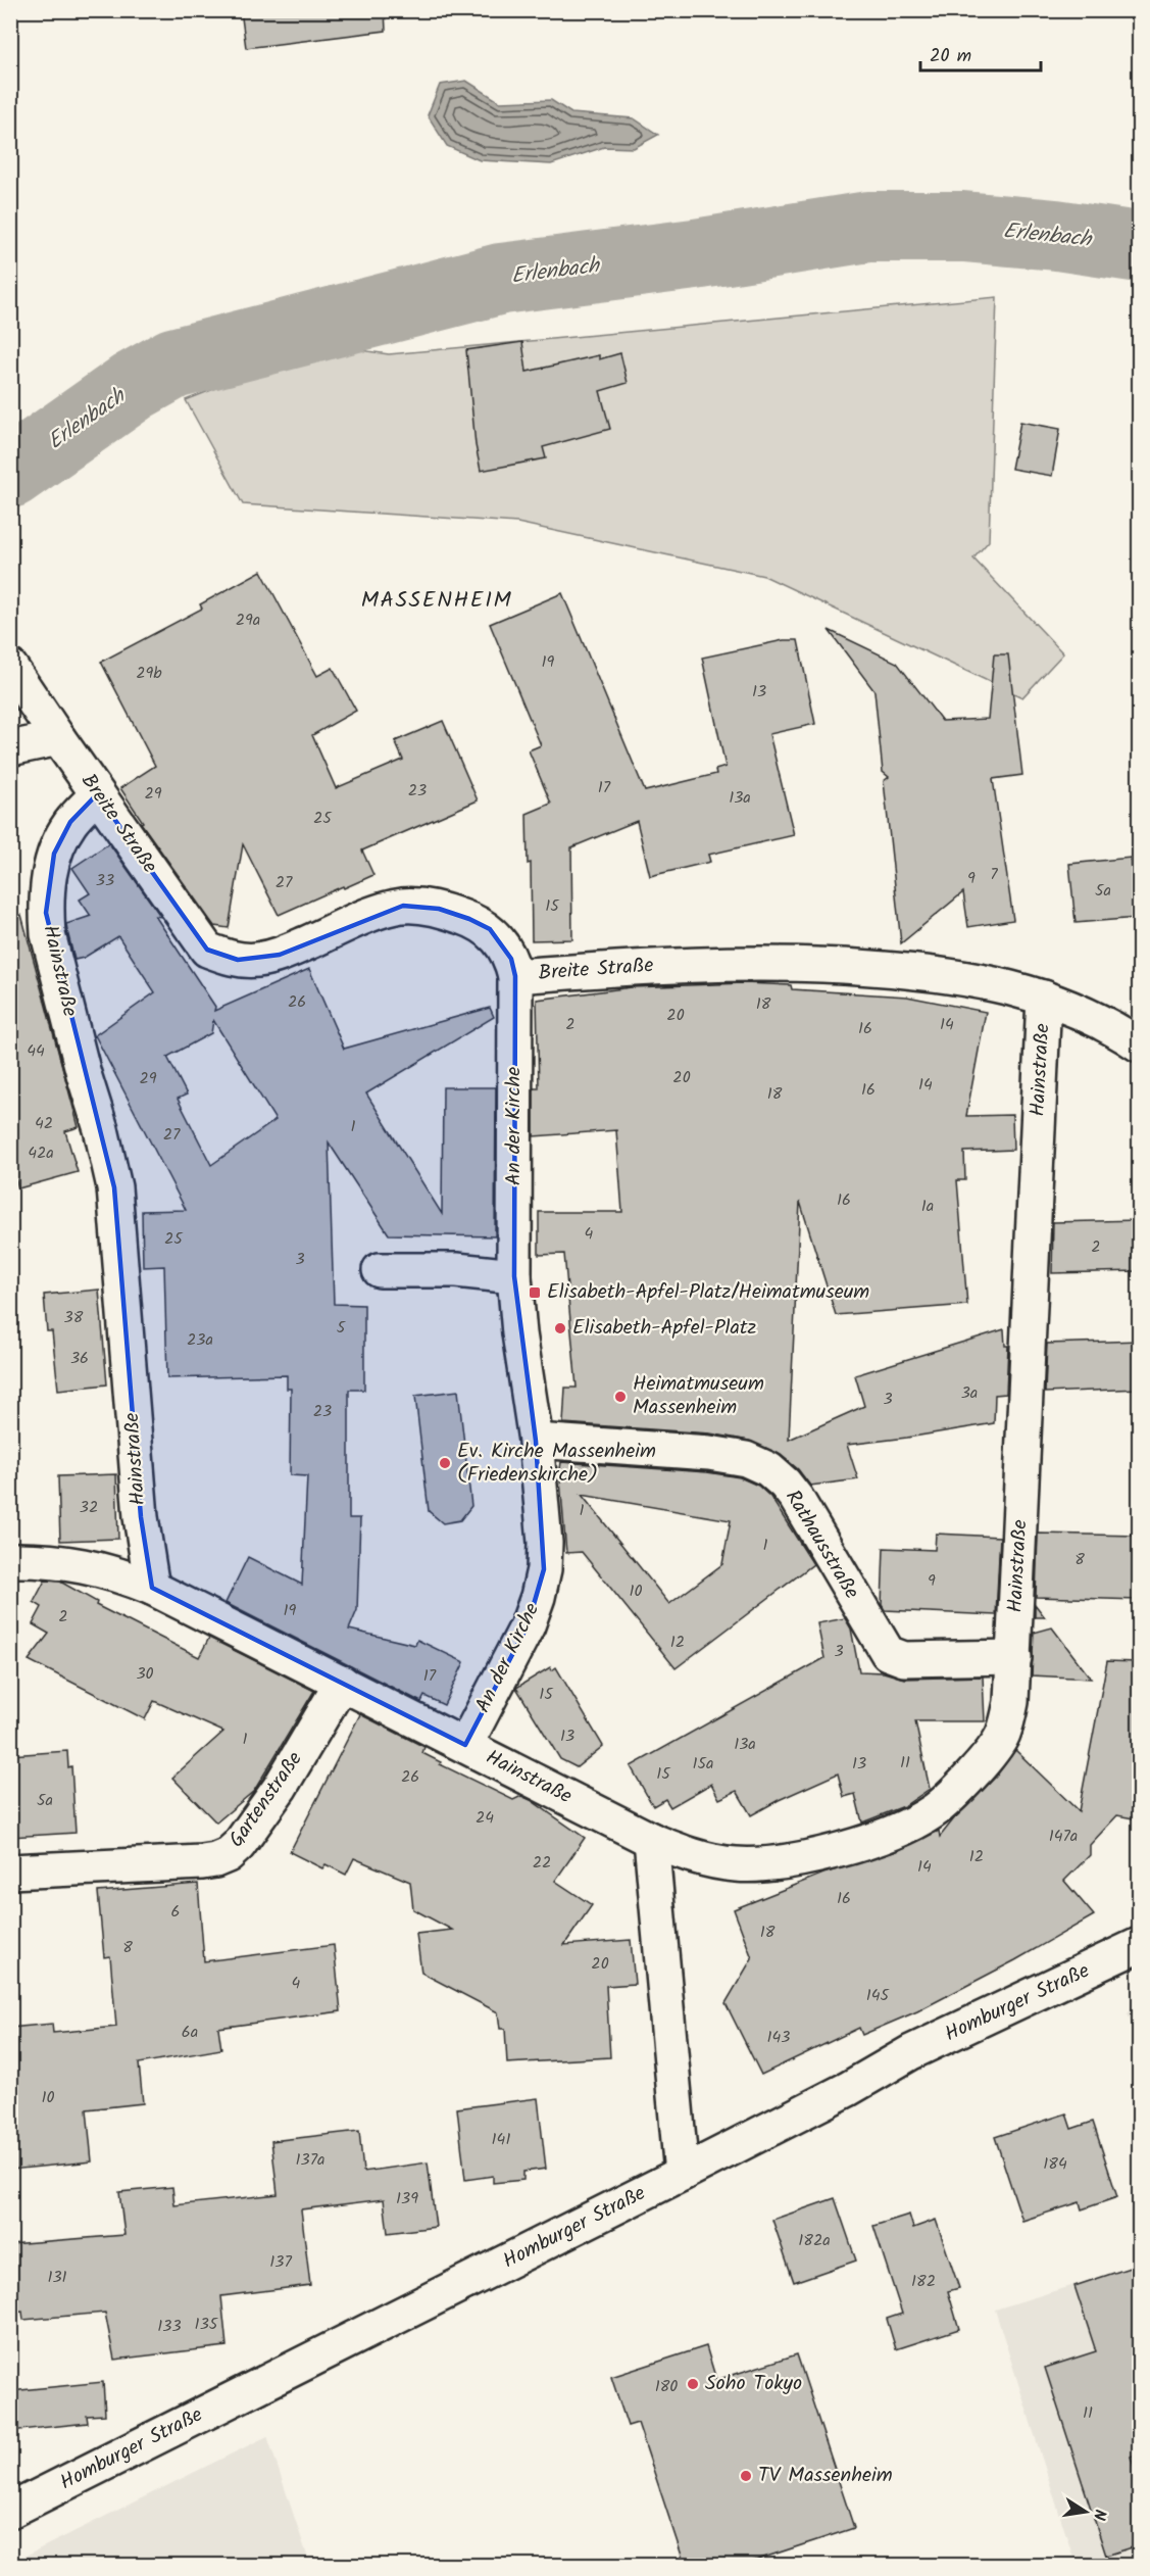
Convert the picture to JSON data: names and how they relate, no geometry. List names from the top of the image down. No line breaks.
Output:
{"streets":{"street":["Breite Straße","Hainstraße","An der Kirche","Rathausstraße","Gartenstraße","Homburger Straße"]},"crossings":[["Breite Straße","Hainstraße"],["Breite Straße","An der Kirche"],["Hainstraße","An der Kirche"],["Hainstraße","Rathausstraße"],["Hainstraße","Gartenstraße"],["An der Kirche","Rathausstraße"]],"districts":["MASSENHEIM"],"water":["Erlenbach"],"places":{"transit":["Elisabeth-Apfel-Platz/Heimatmuseum"],"other":["Elisabeth-Apfel-Platz","Heimatmuseum Massenheim","Ev. Kirche Massenheim (Friedenskirche)","Soho Tokyo","TV Massenheim"]},"house_numbers":["29a","19","29b","13","17","23","29","13a","25","7","9","33","27","5a","15","26","18","20","2","14","16","44","20","29","14","16","18","42","1","27","42a","16","1a","4","25","2","3","38","5","23a","36","3a","3","23","32","1","1","8","9","10","19","2","12","3","30","17","15","13","1","13a","11","15a","13","15","26","5a","24","147a","12","22","14","16","6","18","8","20","4","145","6a","143","10","141","137a","184","139","182a","137","131","182","135","133","180","11"],"scale_bar":"20 m","north":"right"}
